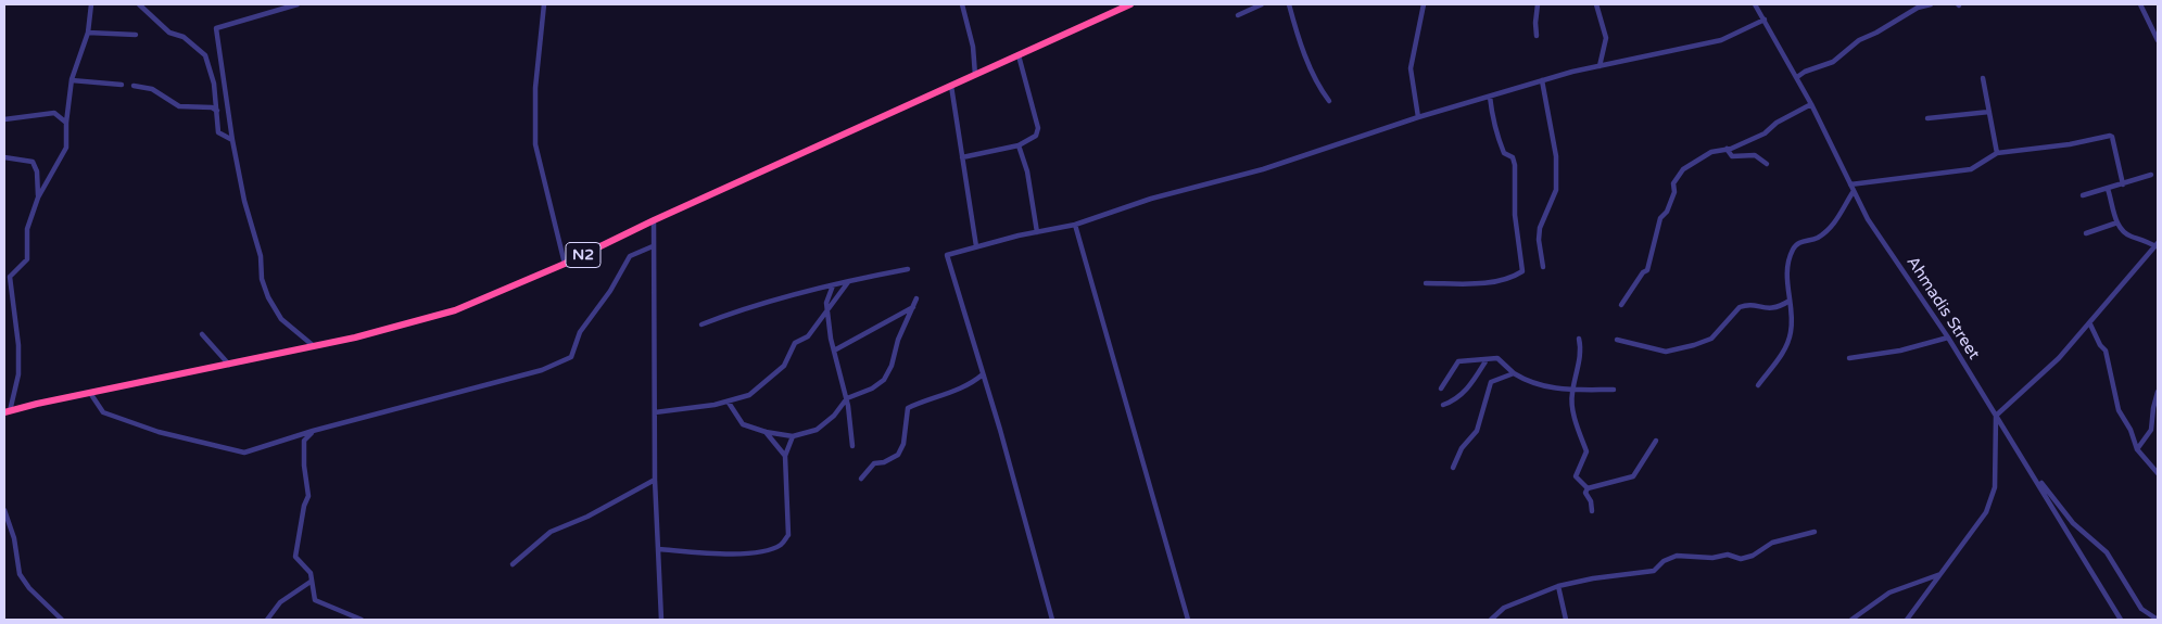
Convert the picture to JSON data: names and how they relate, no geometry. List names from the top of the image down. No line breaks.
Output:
{"streets":{"highway":["N2"],"street":["Ahmadis Street"]}}
